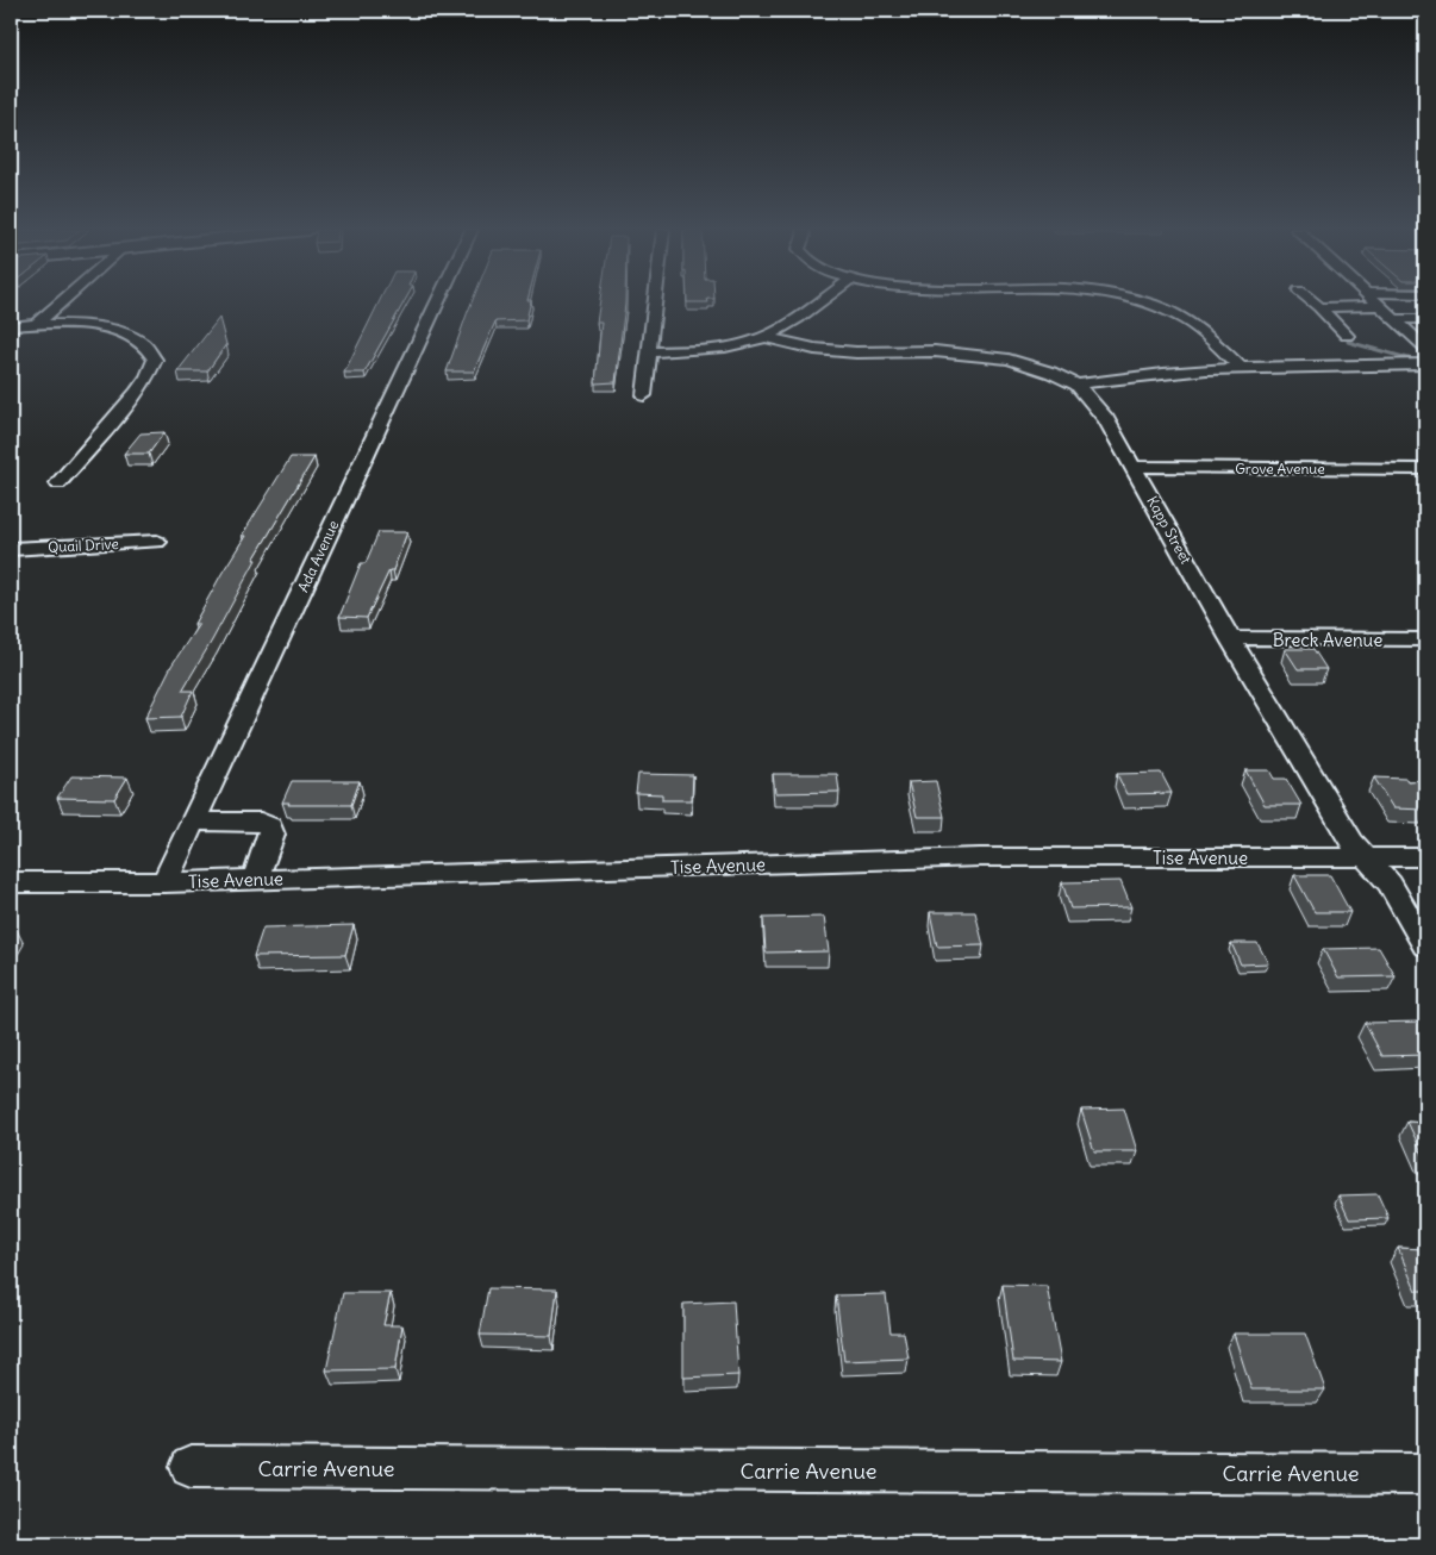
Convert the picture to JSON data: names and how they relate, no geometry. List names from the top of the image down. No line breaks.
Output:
{"streets":{"street":["Grove Avenue","Kapp Street","Quail Drive","Ada Avenue","Breck Avenue","Tise Avenue","Carrie Avenue"]},"crossings":[["Grove Avenue","Kapp Street"],["Kapp Street","Breck Avenue"],["Kapp Street","Tise Avenue"],["Ada Avenue","Tise Avenue"]]}
